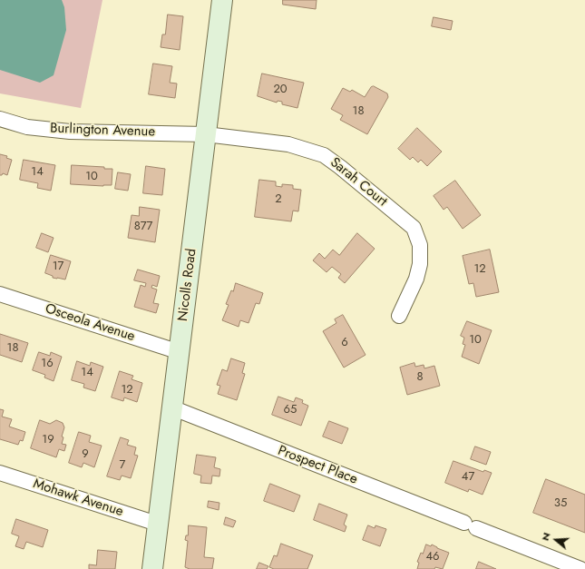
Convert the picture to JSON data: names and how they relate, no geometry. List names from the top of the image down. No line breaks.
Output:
{"streets":{"street":["Burlington Avenue","Sarah Court","Nicolls Road","Osceola Avenue","Prospect Place","Mohawk Avenue"]},"crossings":[["Burlington Avenue","Sarah Court"],["Burlington Avenue","Nicolls Road"],["Sarah Court","Nicolls Road"],["Nicolls Road","Osceola Avenue"],["Nicolls Road","Prospect Place"],["Nicolls Road","Mohawk Avenue"]],"house_numbers":["20","18","14","10","2","877","17","12","10","6","18","16","14","8","12","65","19","9","7","47","35","46"],"north":"left"}
